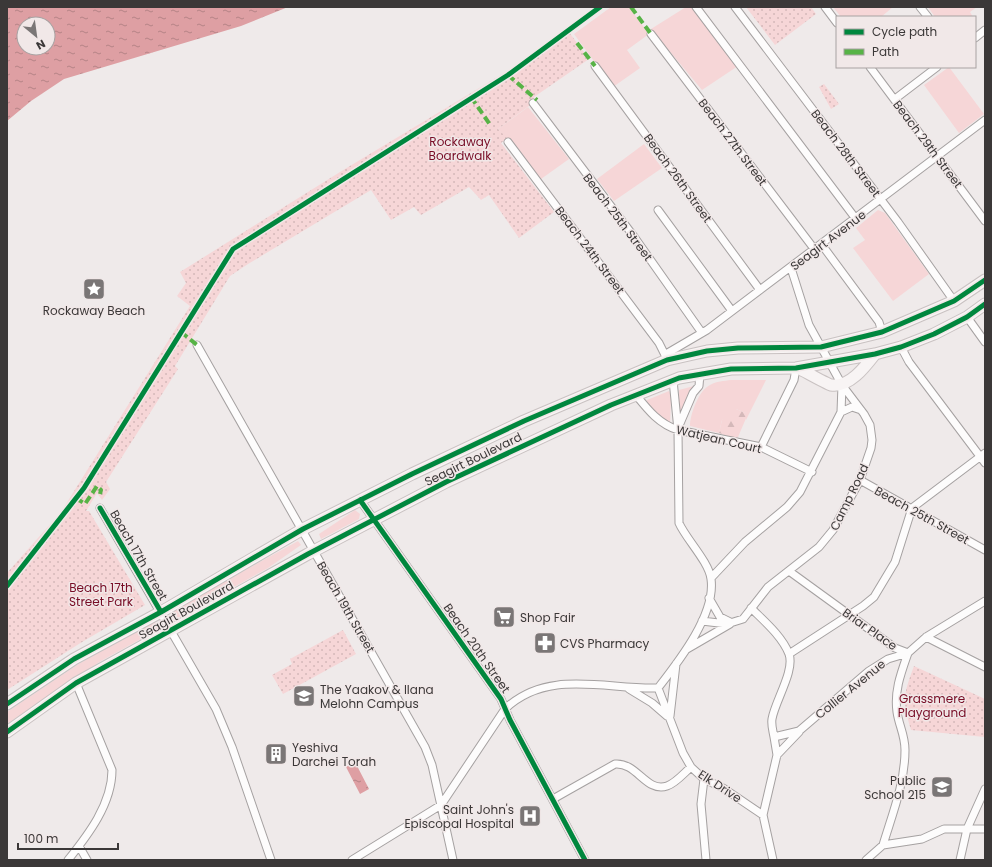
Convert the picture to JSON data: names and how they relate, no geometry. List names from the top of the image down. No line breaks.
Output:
{"streets":{"main road":["Seagirt Boulevard"],"street":["Beach 27th Street","Beach 29th Street","Beach 28th Street","Beach 26th Street","Beach 25th Street","Seagirt Avenue","Beach 24th Street","Watjean Court","Camp Road","Beach 17th Street","Beach 19th Street","Briar Place","Beach 20th Street","Collier Avenue","Elk Drive"]},"crossings":[["Beach 27th Street","Seagirt Avenue"],["Beach 29th Street","Seagirt Avenue"],["Beach 28th Street","Seagirt Avenue"],["Beach 28th Street","Seagirt Boulevard"],["Beach 26th Street","Seagirt Avenue"],["Beach 25th Street","Seagirt Avenue"],["Beach 25th Street","Camp Road"],["Seagirt Avenue","Beach 24th Street"],["Seagirt Avenue","Seagirt Boulevard"],["Seagirt Avenue","Camp Road"],["Beach 24th Street","Seagirt Boulevard"],["Watjean Court","Seagirt Boulevard"],["Seagirt Boulevard","Camp Road"],["Seagirt Boulevard","Beach 17th Street"],["Seagirt Boulevard","Beach 19th Street"],["Seagirt Boulevard","Beach 20th Street"],["Camp Road","Briar Place"],["Briar Place","Collier Avenue"],["Beach 20th Street","Elk Drive"]],"parks":["Rockaway Boardwalk","Beach 17th Street Park","Grassmere Playground"],"places":{"place":["Rockaway Beach"],"supermarket":["Shop Fair"],"pharmacy":["CVS Pharmacy"],"school or university":["The Yaakov & Ilana Melohn Campus","Public School 215"],"building":["Yeshiva Darchei Torah"],"hospital":["Saint John's Episcopal Hospital"]},"legend":["Cycle path","Path"],"scale_bar":"100 m","north":"bottom right"}
